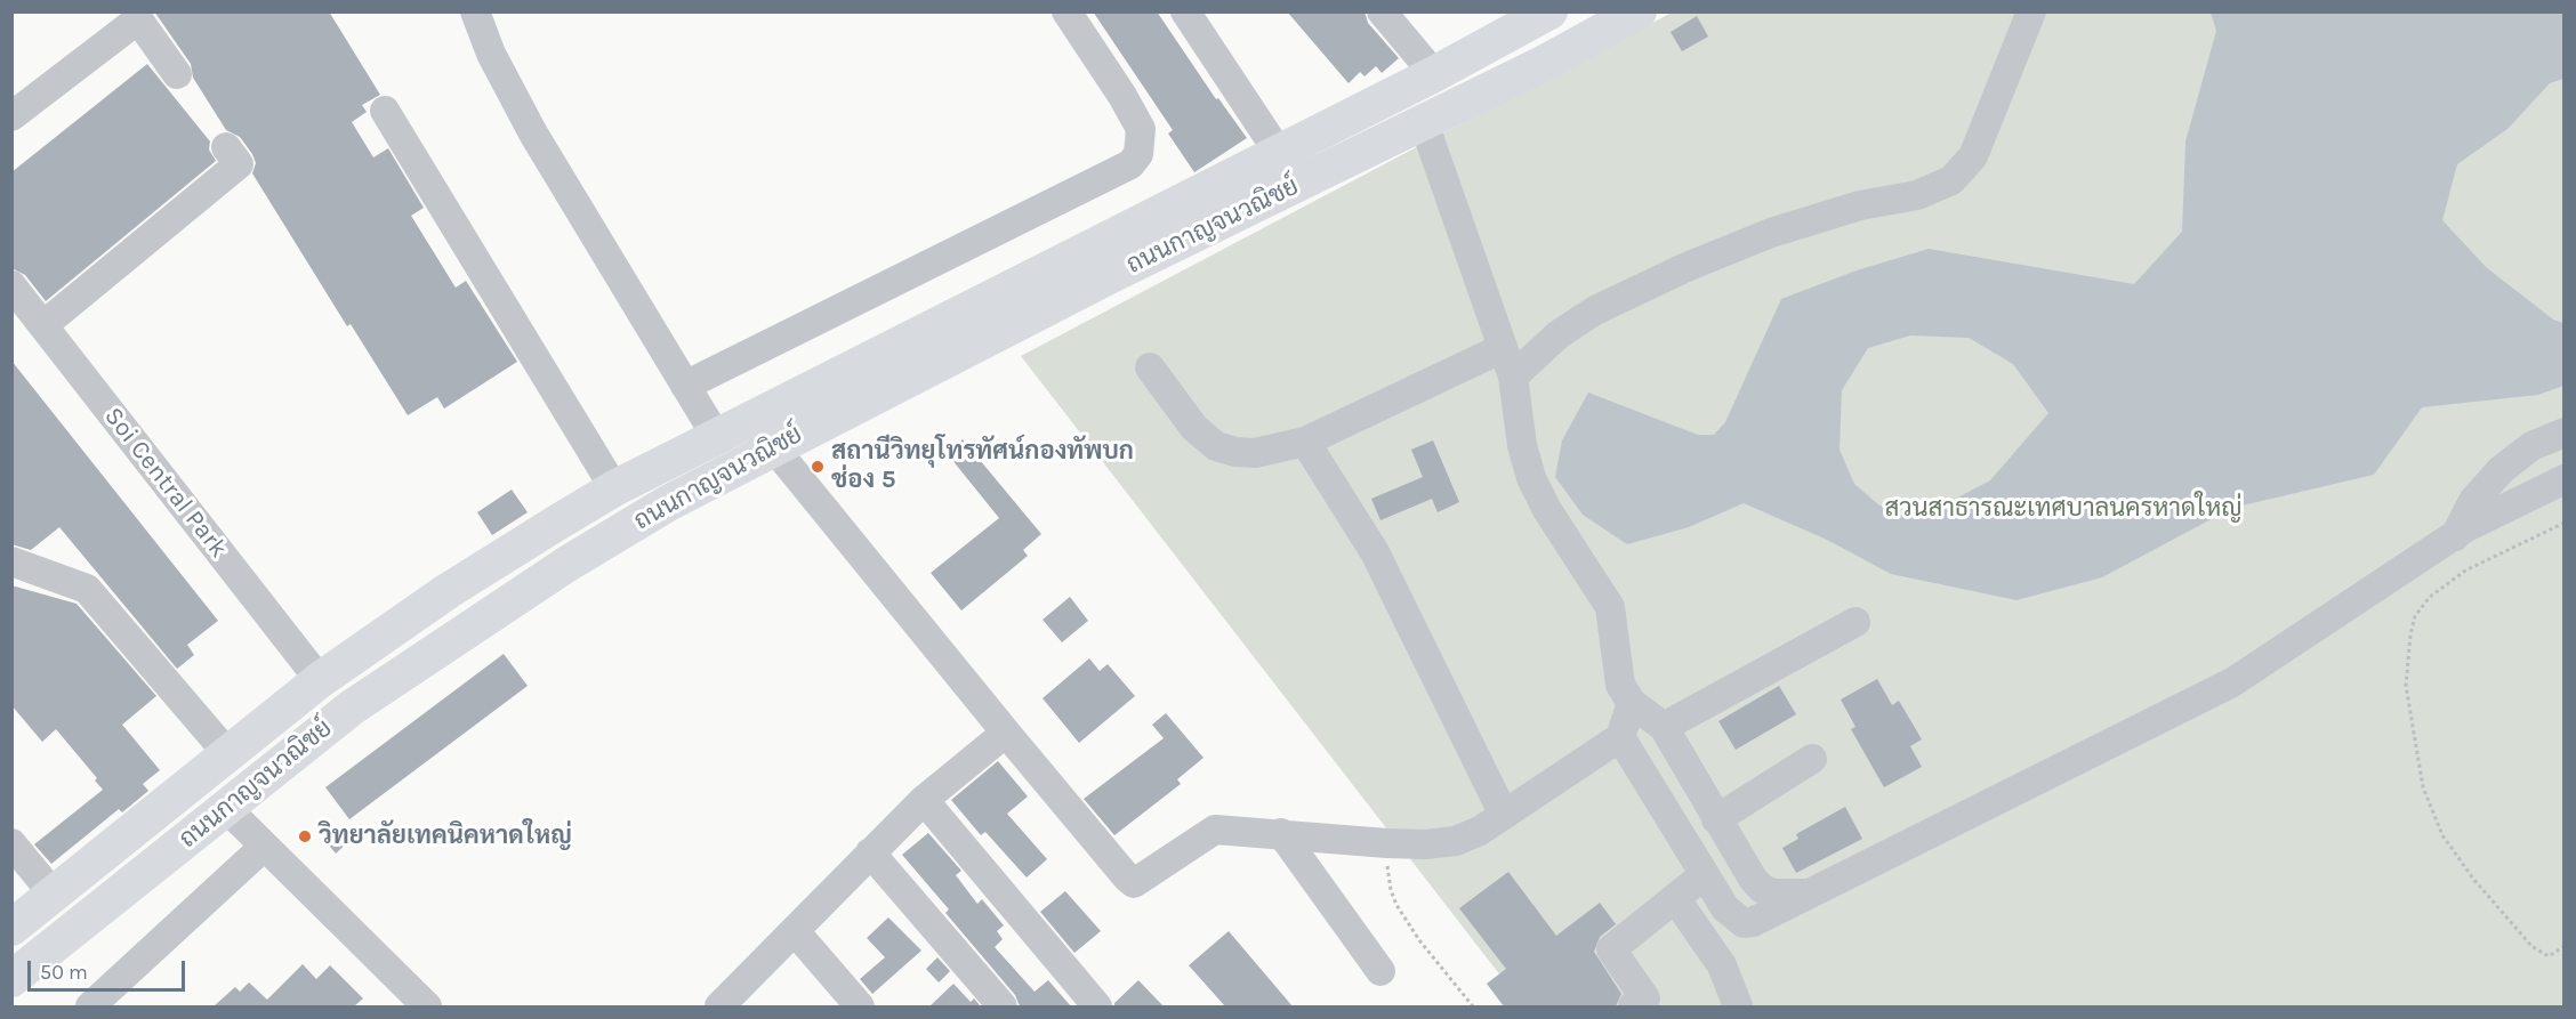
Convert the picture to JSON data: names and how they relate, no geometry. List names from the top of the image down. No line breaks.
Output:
{"streets":{"main road":["ถนนกาญจนวณิชย์"],"street":["Soi Central Park"]},"crossings":[["ถนนกาญจนวณิชย์","Soi Central Park"]],"parks":["สวนสาธารณะเทศบาลนครหาดใหญ่"],"places":["สถานีวิทยุโทรทัศน์กองทัพบก ช่อง 5","วิทยาลัยเทคนิคหาดใหญ่"],"scale_bar":"50 m"}
